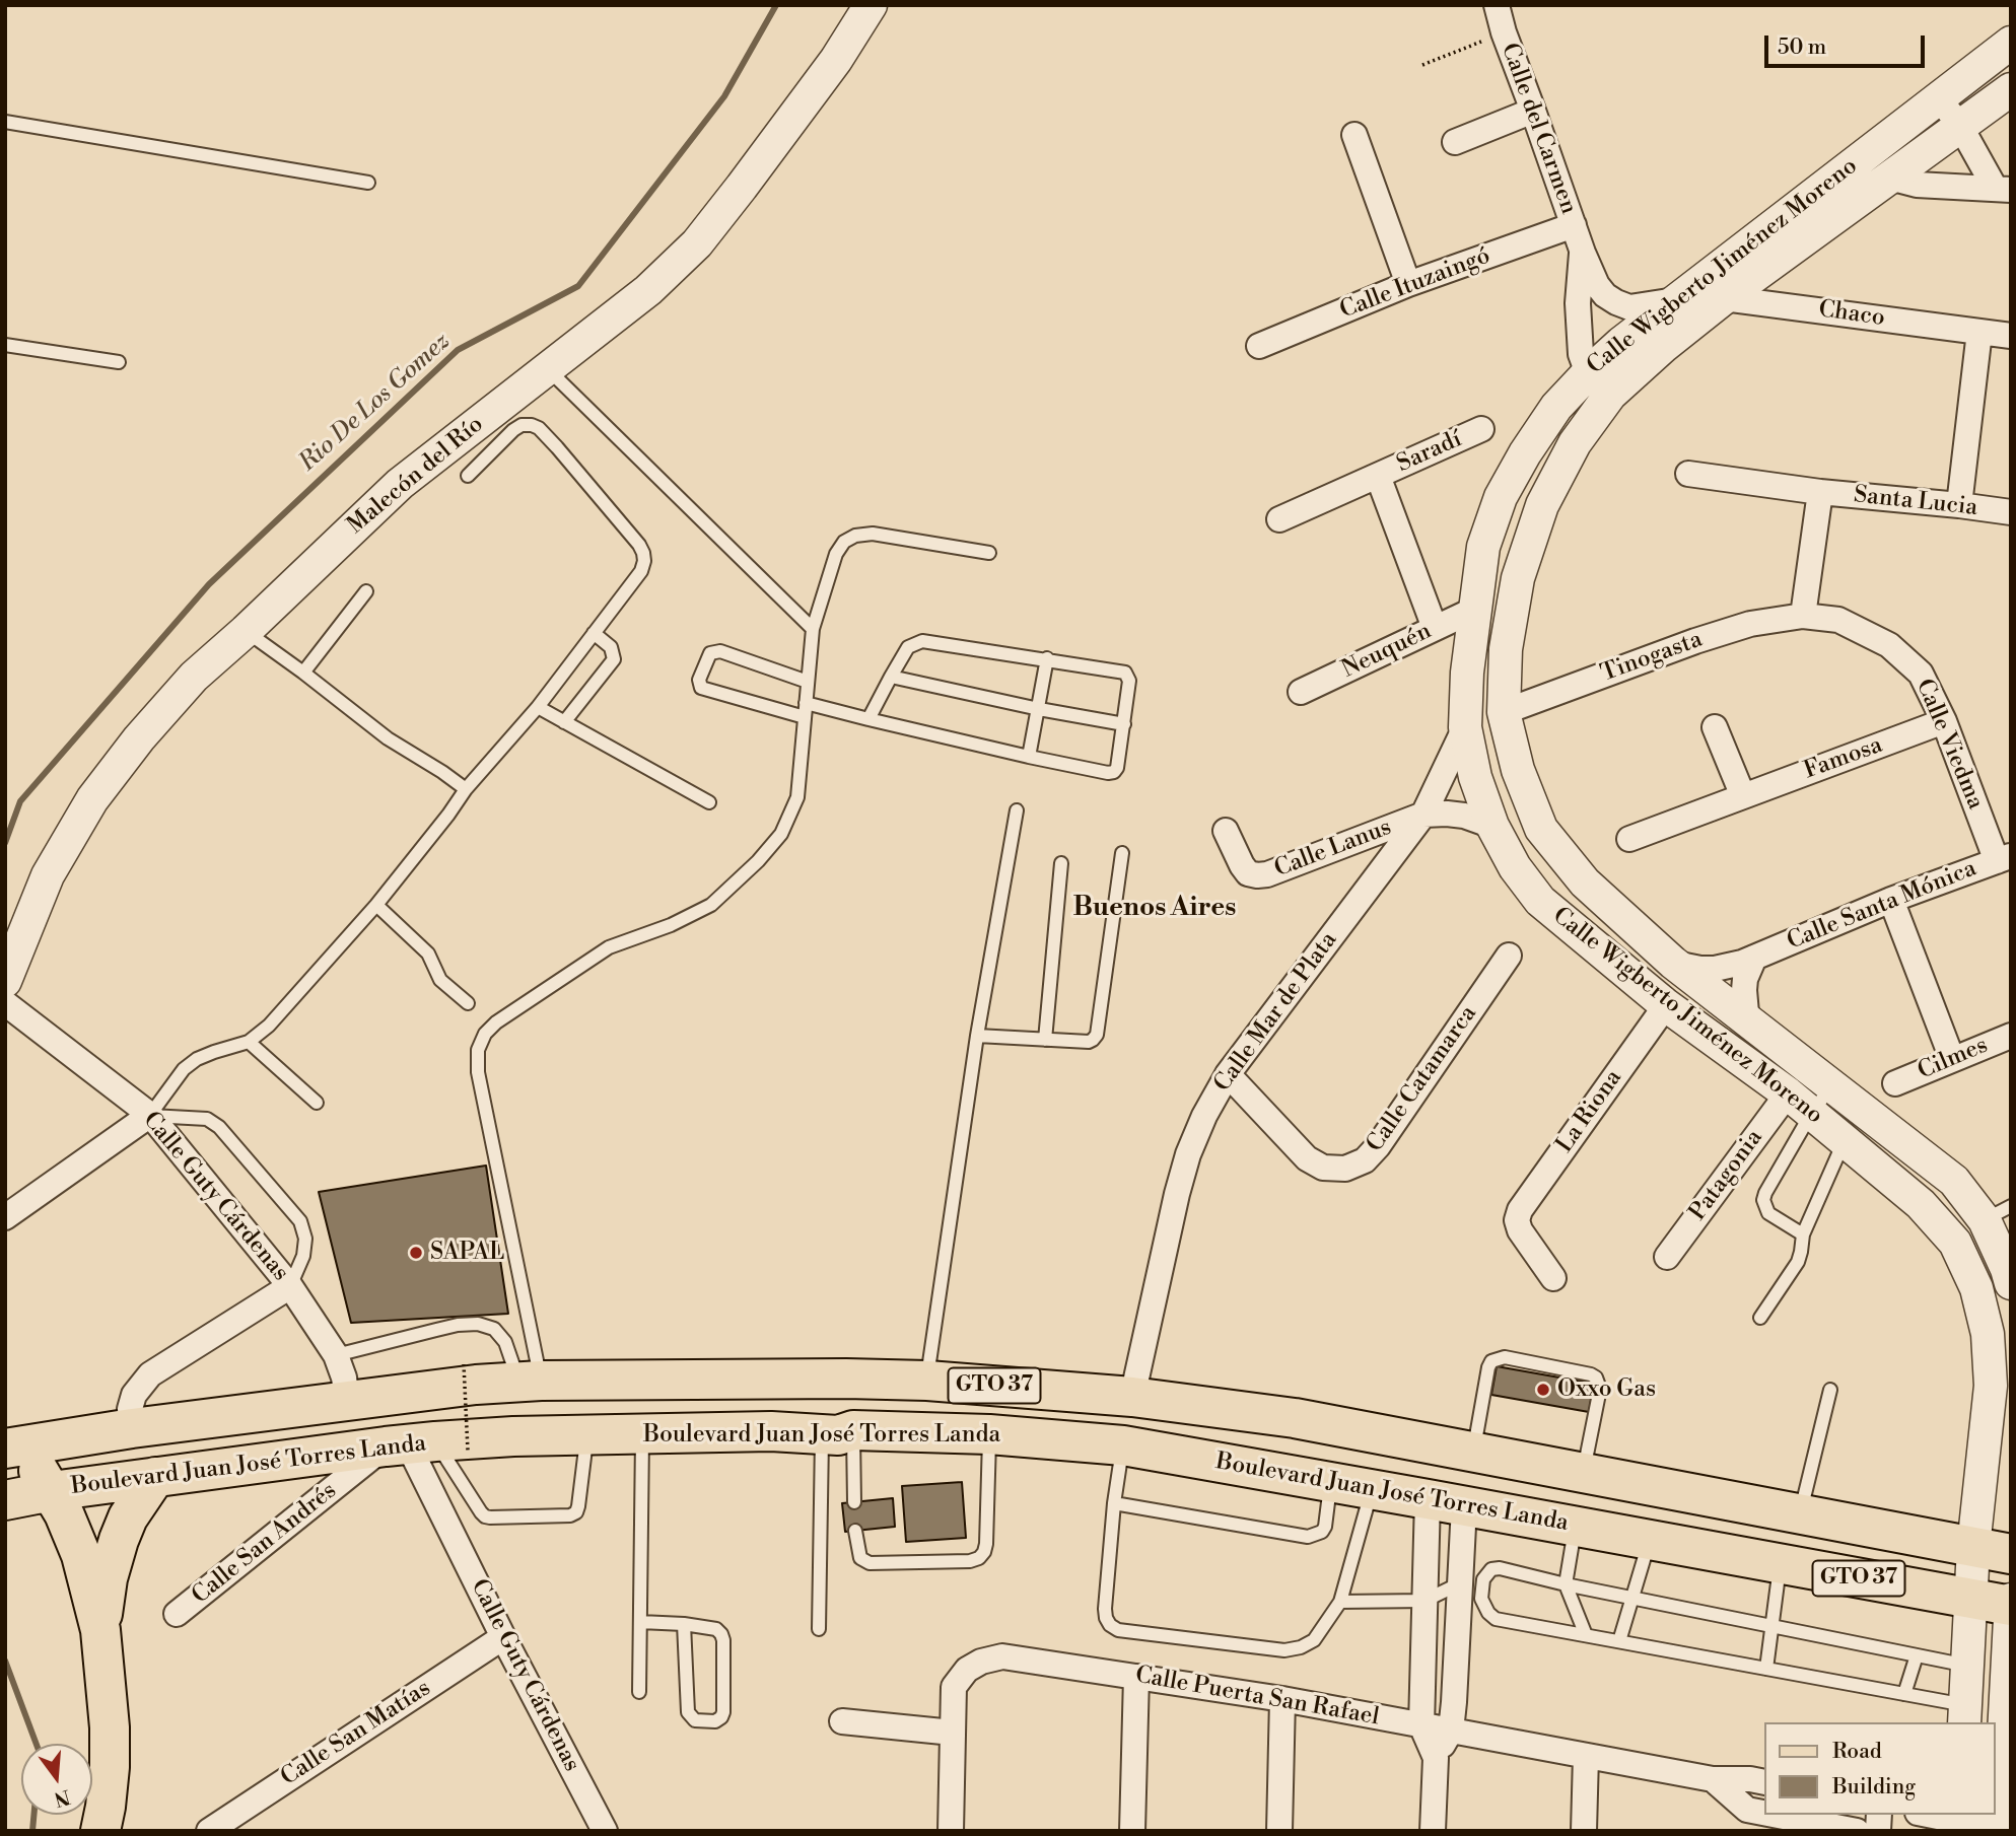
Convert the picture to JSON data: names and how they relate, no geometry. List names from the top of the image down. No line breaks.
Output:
{"streets":{"main road":["GTO 37","Boulevard Juan José Torres Landa"],"street":["Calle del Carmen","Calle Wigberto Jiménez Moreno","Calle Ituzaingó","Chaco","Saradí","Malecón del Río","Santa Lucia","Neuquén","Tinogasta","Calle Viedma","Famosa","Calle Lanus","Calle Santa Mónica","Calle Mar de Plata","Cilmes","Calle Catamarca","La Riona","Patagonia","Calle Guty Cárdenas","Calle San Andrés","Calle Puerta San Rafael","Calle San Matías"]},"crossings":[["Calle del Carmen","Calle Wigberto Jiménez Moreno"],["Calle del Carmen","Calle Ituzaingó"],["Calle Wigberto Jiménez Moreno","Chaco"],["Calle Wigberto Jiménez Moreno","Neuquén"],["Calle Wigberto Jiménez Moreno","Tinogasta"],["Calle Wigberto Jiménez Moreno","Calle Santa Mónica"],["Calle Wigberto Jiménez Moreno","Calle Mar de Plata"],["Calle Wigberto Jiménez Moreno","La Riona"],["Calle Wigberto Jiménez Moreno","Patagonia"],["Calle Wigberto Jiménez Moreno","GTO 37"],["Calle Wigberto Jiménez Moreno","Boulevard Juan José Torres Landa"],["Tinogasta","Calle Viedma"],["Calle Viedma","Famosa"],["Calle Viedma","Calle Santa Mónica"],["Calle Lanus","Calle Mar de Plata"],["Calle Mar de Plata","Calle Catamarca"],["Calle Mar de Plata","GTO 37"],["Calle Guty Cárdenas","GTO 37"],["Calle Guty Cárdenas","Boulevard Juan José Torres Landa"],["Calle Guty Cárdenas","Calle San Andrés"],["Calle Guty Cárdenas","Calle San Matías"],["Boulevard Juan José Torres Landa","Calle San Andrés"]],"districts":["Buenos Aires"],"water":["Rio De Los Gomez"],"places":["SAPAL","Oxxo Gas"],"legend":["Road","Building"],"scale_bar":"50 m","north":"bottom"}
